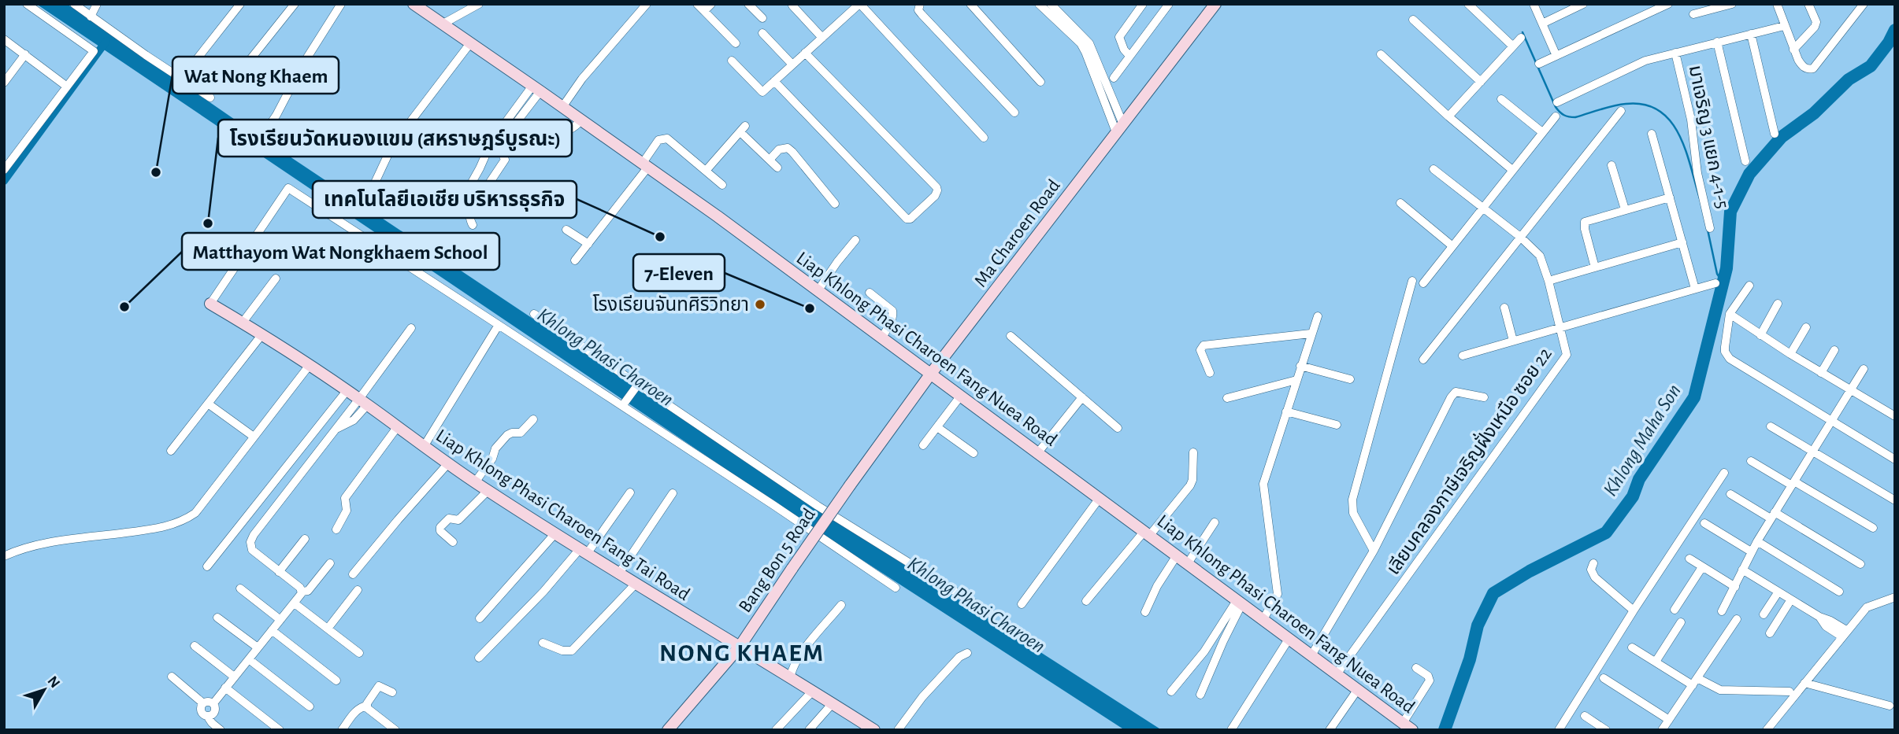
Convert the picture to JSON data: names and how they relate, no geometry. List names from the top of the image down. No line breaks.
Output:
{"streets":{"main road":["Ma Charoen Road","Liap Khlong Phasi Charoen Fang Nuea Road","Liap Khlong Phasi Charoen Fang Tai Road","Bang Bon 5 Road"],"street":["มาเจริญ 3 แยก 4-1-5","เลียบคลองภาษีเจริญฝั่งเหนือ ซอย 22"]},"crossings":[["Ma Charoen Road","Liap Khlong Phasi Charoen Fang Nuea Road"],["Ma Charoen Road","Bang Bon 5 Road"],["Liap Khlong Phasi Charoen Fang Nuea Road","เลียบคลองภาษีเจริญฝั่งเหนือ ซอย 22"],["Liap Khlong Phasi Charoen Fang Tai Road","Bang Bon 5 Road"]],"districts":["NONG KHAEM"],"water":["Khlong Phasi Charoen","Khlong Maha Son"],"places":["Wat Nong Khaem","โรงเรียนวัดหนองแขม (สหราษฎร์บูรณะ)","เทคโนโลยีเอเชีย บริหารธุรกิจ","โรงเรียนจันทศิริวิทยา","Matthayom Wat Nongkhaem School","7-Eleven"],"north":"top right"}
